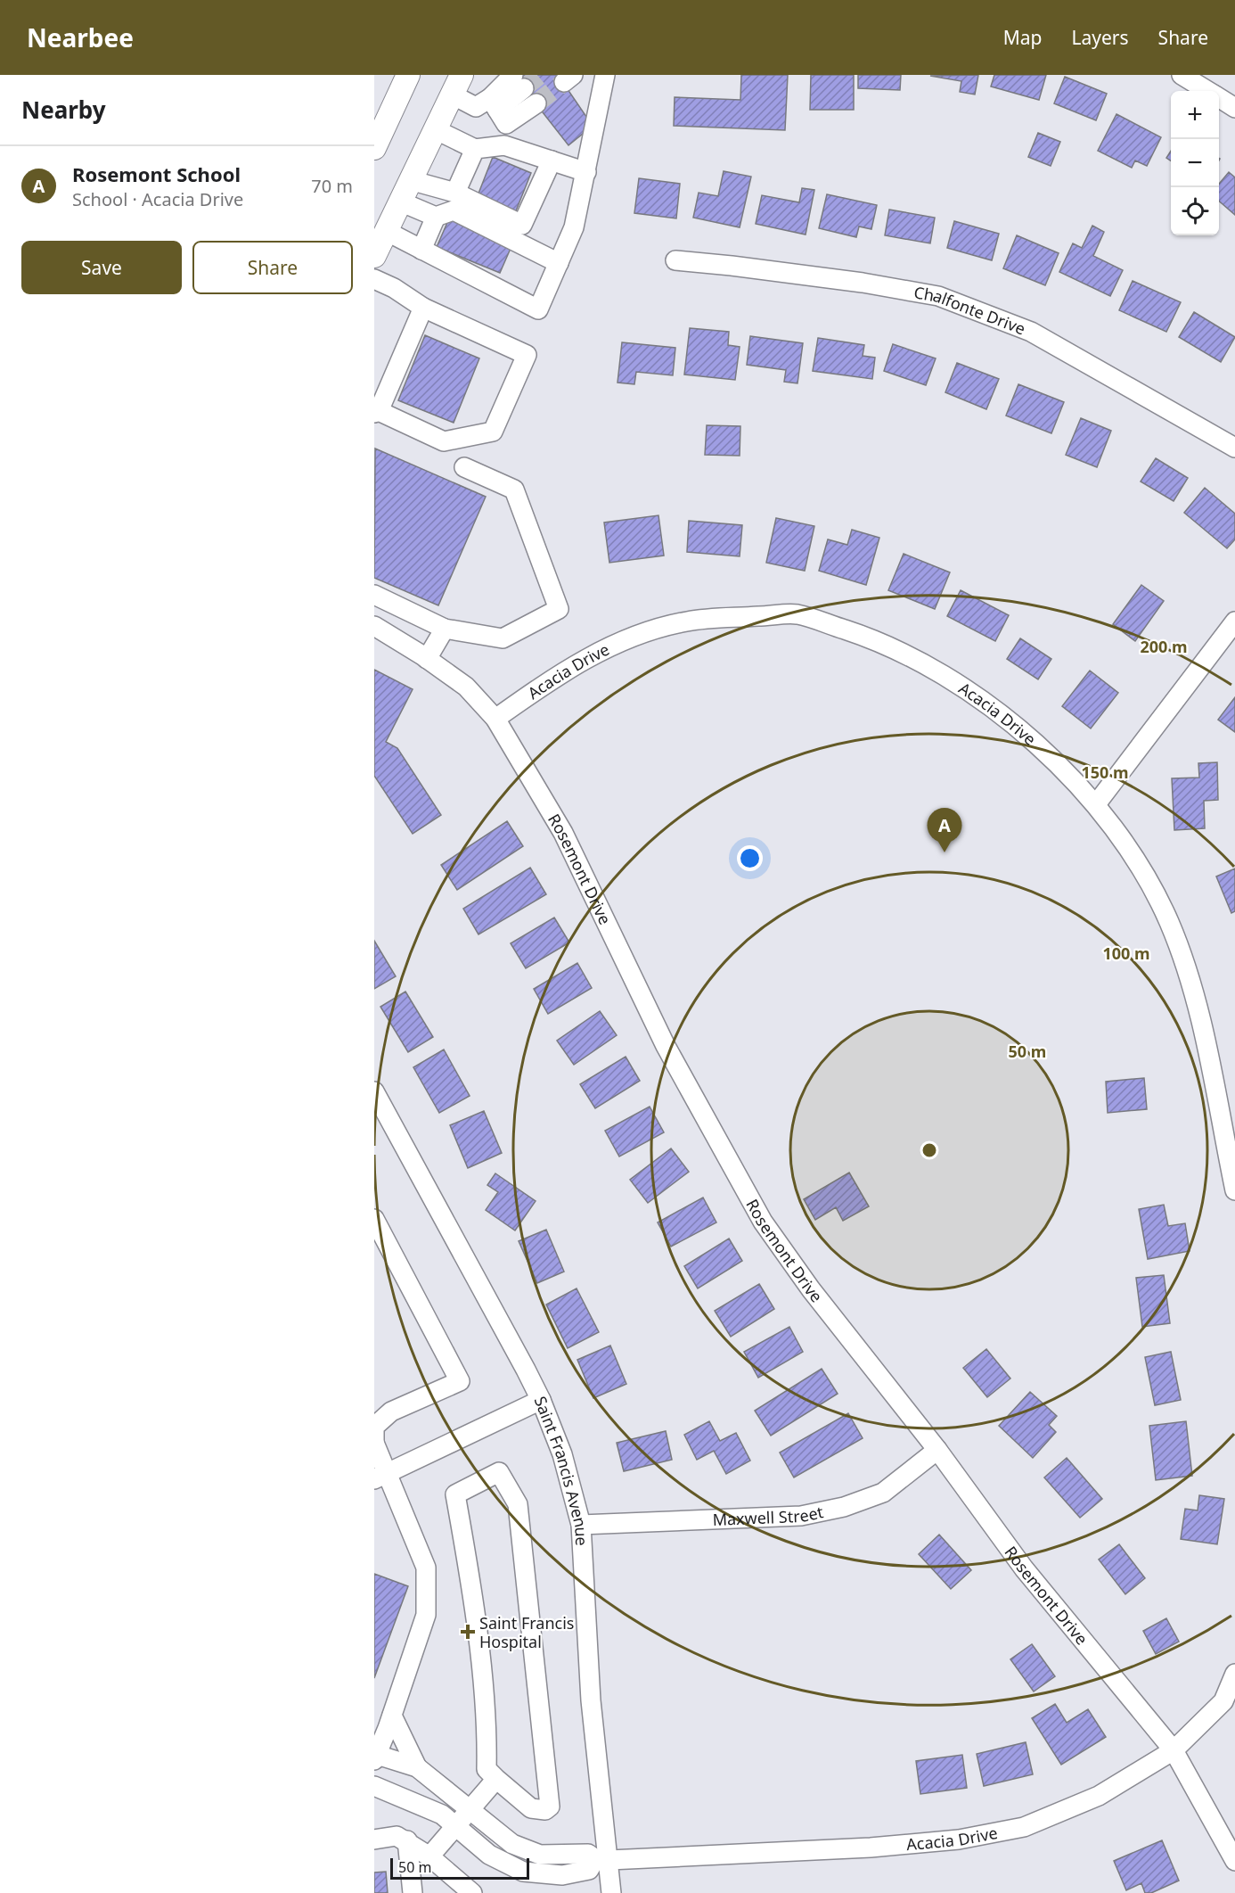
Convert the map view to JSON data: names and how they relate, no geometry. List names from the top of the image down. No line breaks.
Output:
{"streets":{"street":["Chalfonte Drive","Acacia Drive","Rosemont Drive","Saint Francis Avenue","Maxwell Street"]},"crossings":[["Acacia Drive","Rosemont Drive"],["Acacia Drive","Saint Francis Avenue"],["Rosemont Drive","Maxwell Street"],["Saint Francis Avenue","Maxwell Street"]],"places":{"health":["Saint Francis Hospital"]},"scale_bar":"50 m","page":{"header":"Nearbee","nav":["Map","Layers","Share"],"heading":"Nearby","map_buttons":["+","−"],"list":[{"mark":"A","name":"Rosemont School","note":"School · Acacia Drive","value":"70 m"}],"buttons":["Save","Share"],"pins":"A","scale":"50 m"},"rings":["200 m","150 m","100 m","50 m"]}
